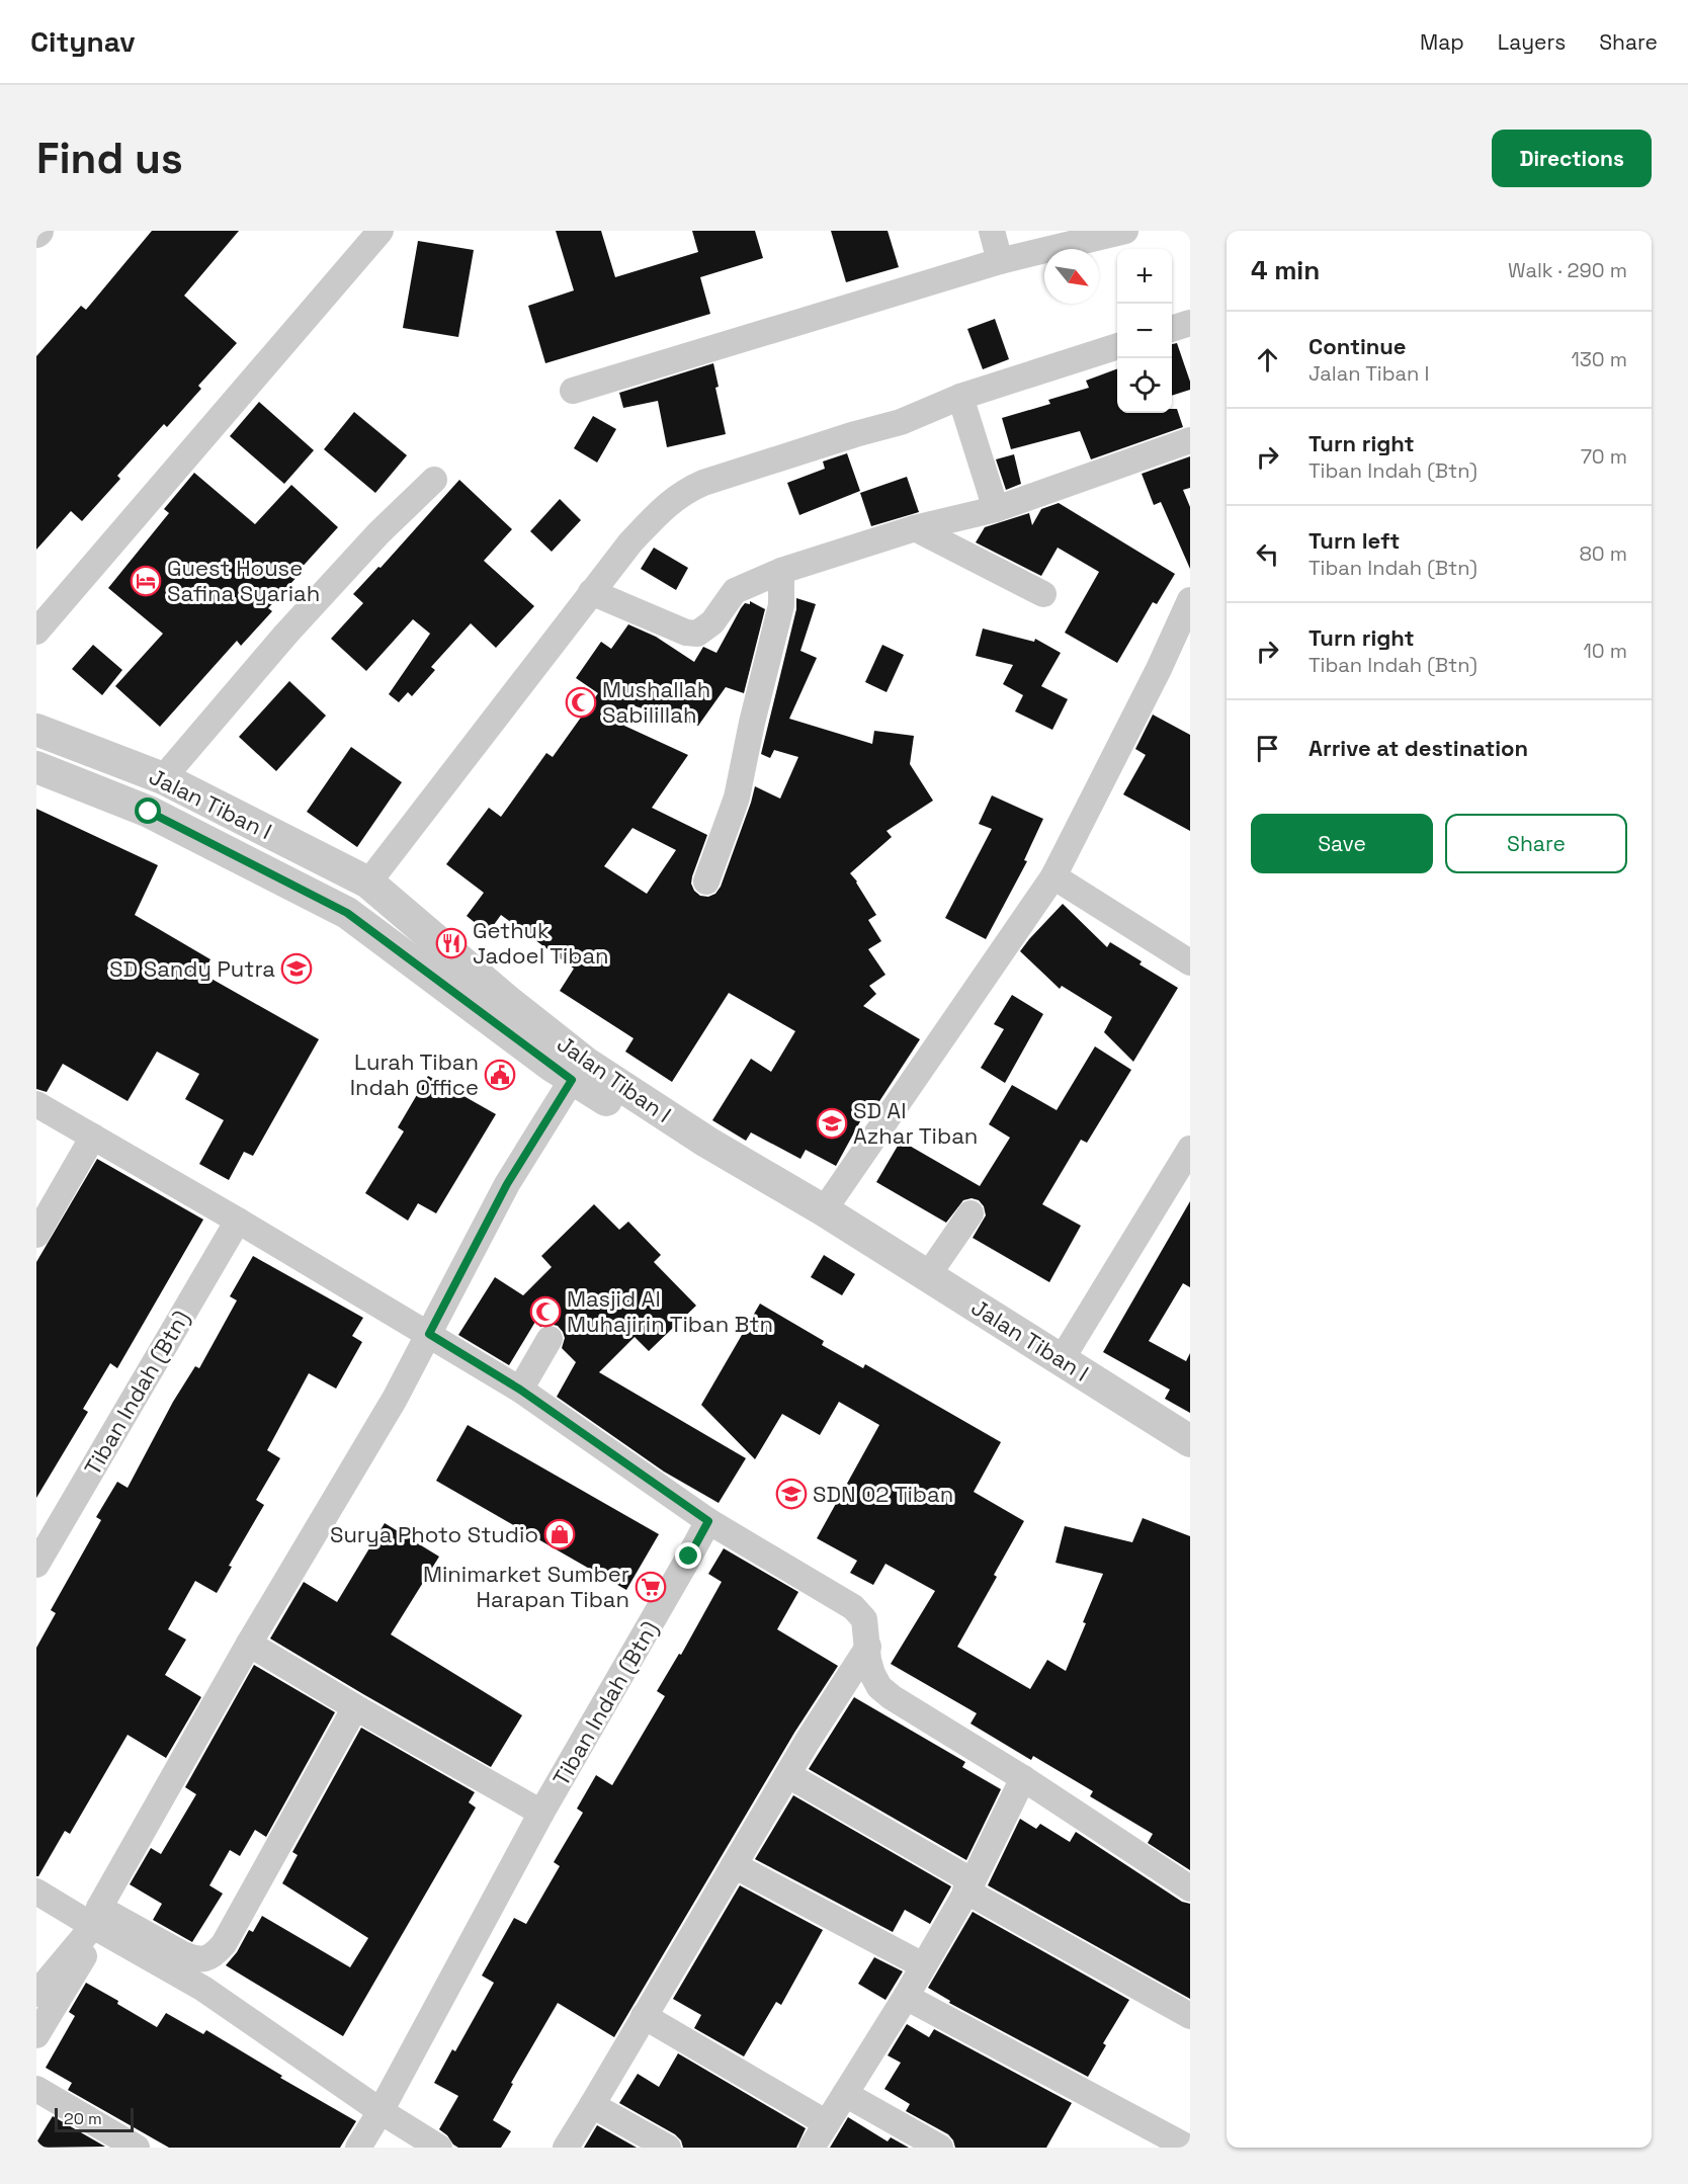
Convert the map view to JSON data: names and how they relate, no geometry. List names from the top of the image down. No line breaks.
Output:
{"streets":{"street":["Jalan Tiban I","Tiban Indah (Btn)"]},"places":{"hotel":["Guest House Safina Syariah"],"mosque":["Mushallah Sabilillah","Masjid Al Muhajirin Tiban Btn"],"restaurant":["Gethuk Jadoel Tiban"],"school or university":["SD Sandy Putra","SD Al Azhar Tiban","SDN 02 Tiban"],"public building":["Lurah Tiban Indah Office"],"shop":["Surya Photo Studio"],"supermarket":["Minimarket Sumber Harapan Tiban"]},"scale_bar":"20 m","north":"bottom right","page":{"header":"Citynav","nav":["Map","Layers","Share"],"buttons":["Directions",["Save","Share"]],"title":"Find us","heading":["4 min","Walk · 290 m"],"map_buttons":["+","−"],"list":[["Continue","Jalan Tiban I","130 m"],["Turn right","Tiban Indah (Btn)","70 m"],["Turn left","Tiban Indah (Btn)","80 m"],["Turn right","Tiban Indah (Btn)","10 m"],"Arrive at destination"],"scale":"20 m"}}
